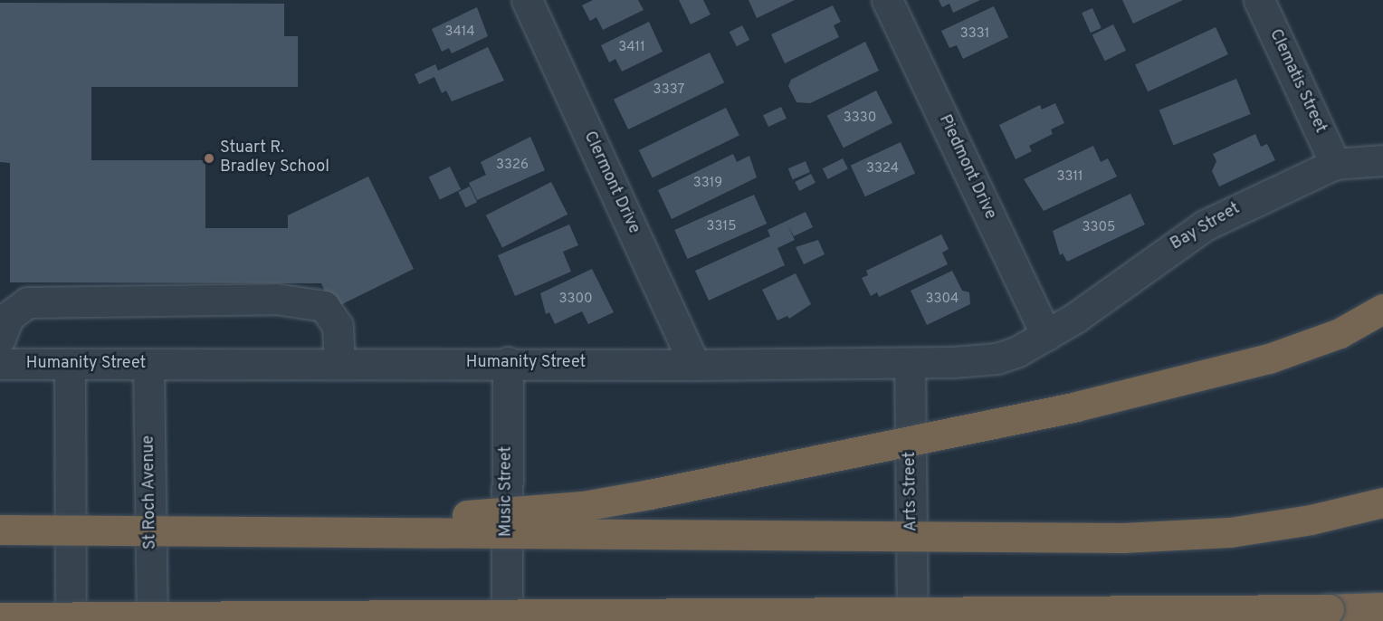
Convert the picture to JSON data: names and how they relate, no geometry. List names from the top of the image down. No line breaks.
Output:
{"streets":{"street":["Clematis Street","Piedmont Drive","Clermont Drive","Bay Street","Humanity Street","Music Street","Arts Street","St Roch Avenue"]},"crossings":[["Clematis Street","Bay Street"],["Piedmont Drive","Bay Street"],["Piedmont Drive","Humanity Street"],["Clermont Drive","Humanity Street"],["Bay Street","Humanity Street"],["Humanity Street","Music Street"],["Humanity Street","Arts Street"],["Humanity Street","St Roch Avenue"]],"places":["Stuart R. Bradley School"],"house_numbers":["3414","3331","3411","3337","3330","3326","3324","3311","3319","3315","3305","3300","3304"]}
